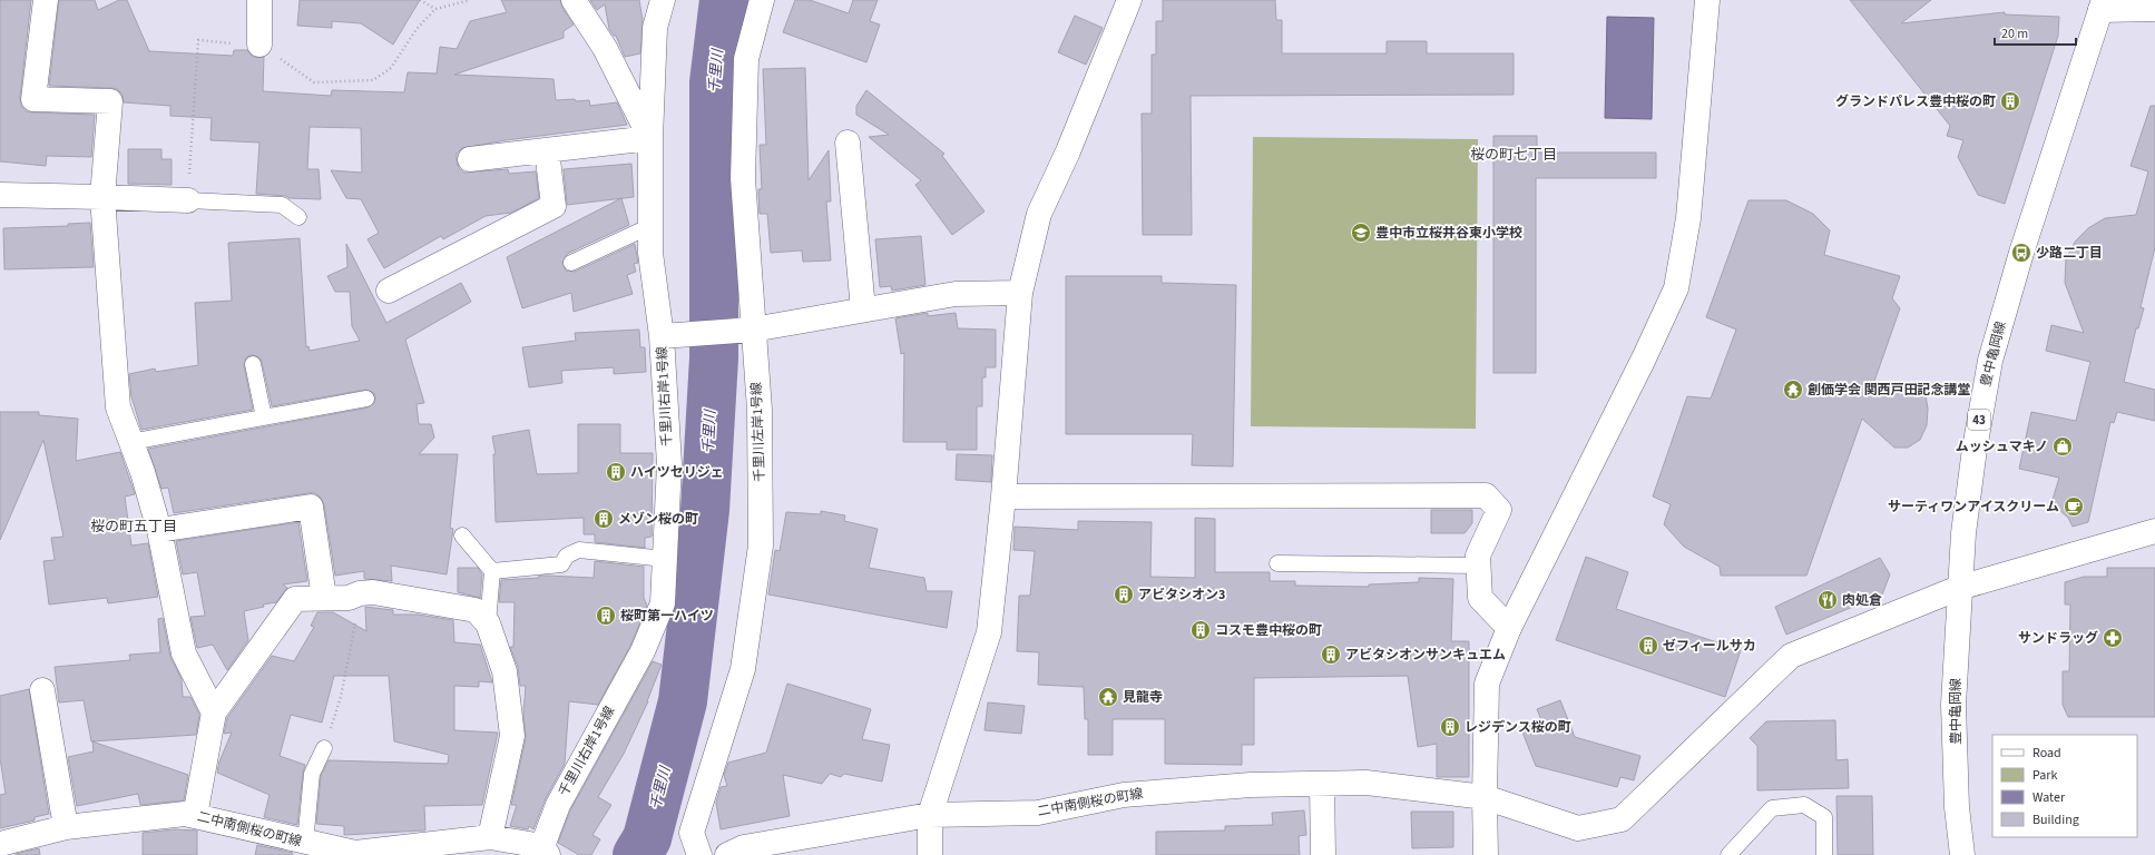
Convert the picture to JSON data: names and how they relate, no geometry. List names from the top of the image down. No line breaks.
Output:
{"streets":{"street":["豊中亀岡線","千里川右岸1号線","43","千里川左岸1号線","二中南側桜の町線"]},"crossings":[["豊中亀岡線","二中南側桜の町線"],["千里川右岸1号線","二中南側桜の町線"]],"districts":["桜の町七丁目","桜の町五丁目"],"water":["千里川"],"places":{"building":["グランドパレス豊中桜の町","ハイツセリジェ","メゾン桜の町","アビタシオン3","桜町第一ハイツ","コスモ豊中桜の町","ゼフィールサカ","アビタシオンサンキュエム","レジデンス桜の町"],"school or university":["豊中市立桜井谷東小学校"],"bus stop":["少路二丁目"],"temple":["創価学会 関西戸田記念講堂","見龍寺"],"shop":["ムッシュマキノ"],"cafe":["サーティワンアイスクリーム"],"restaurant":["肉処倉"],"pharmacy":["サンドラッグ"]},"legend":["Road","Park","Water","Building"],"scale_bar":"20 m"}
